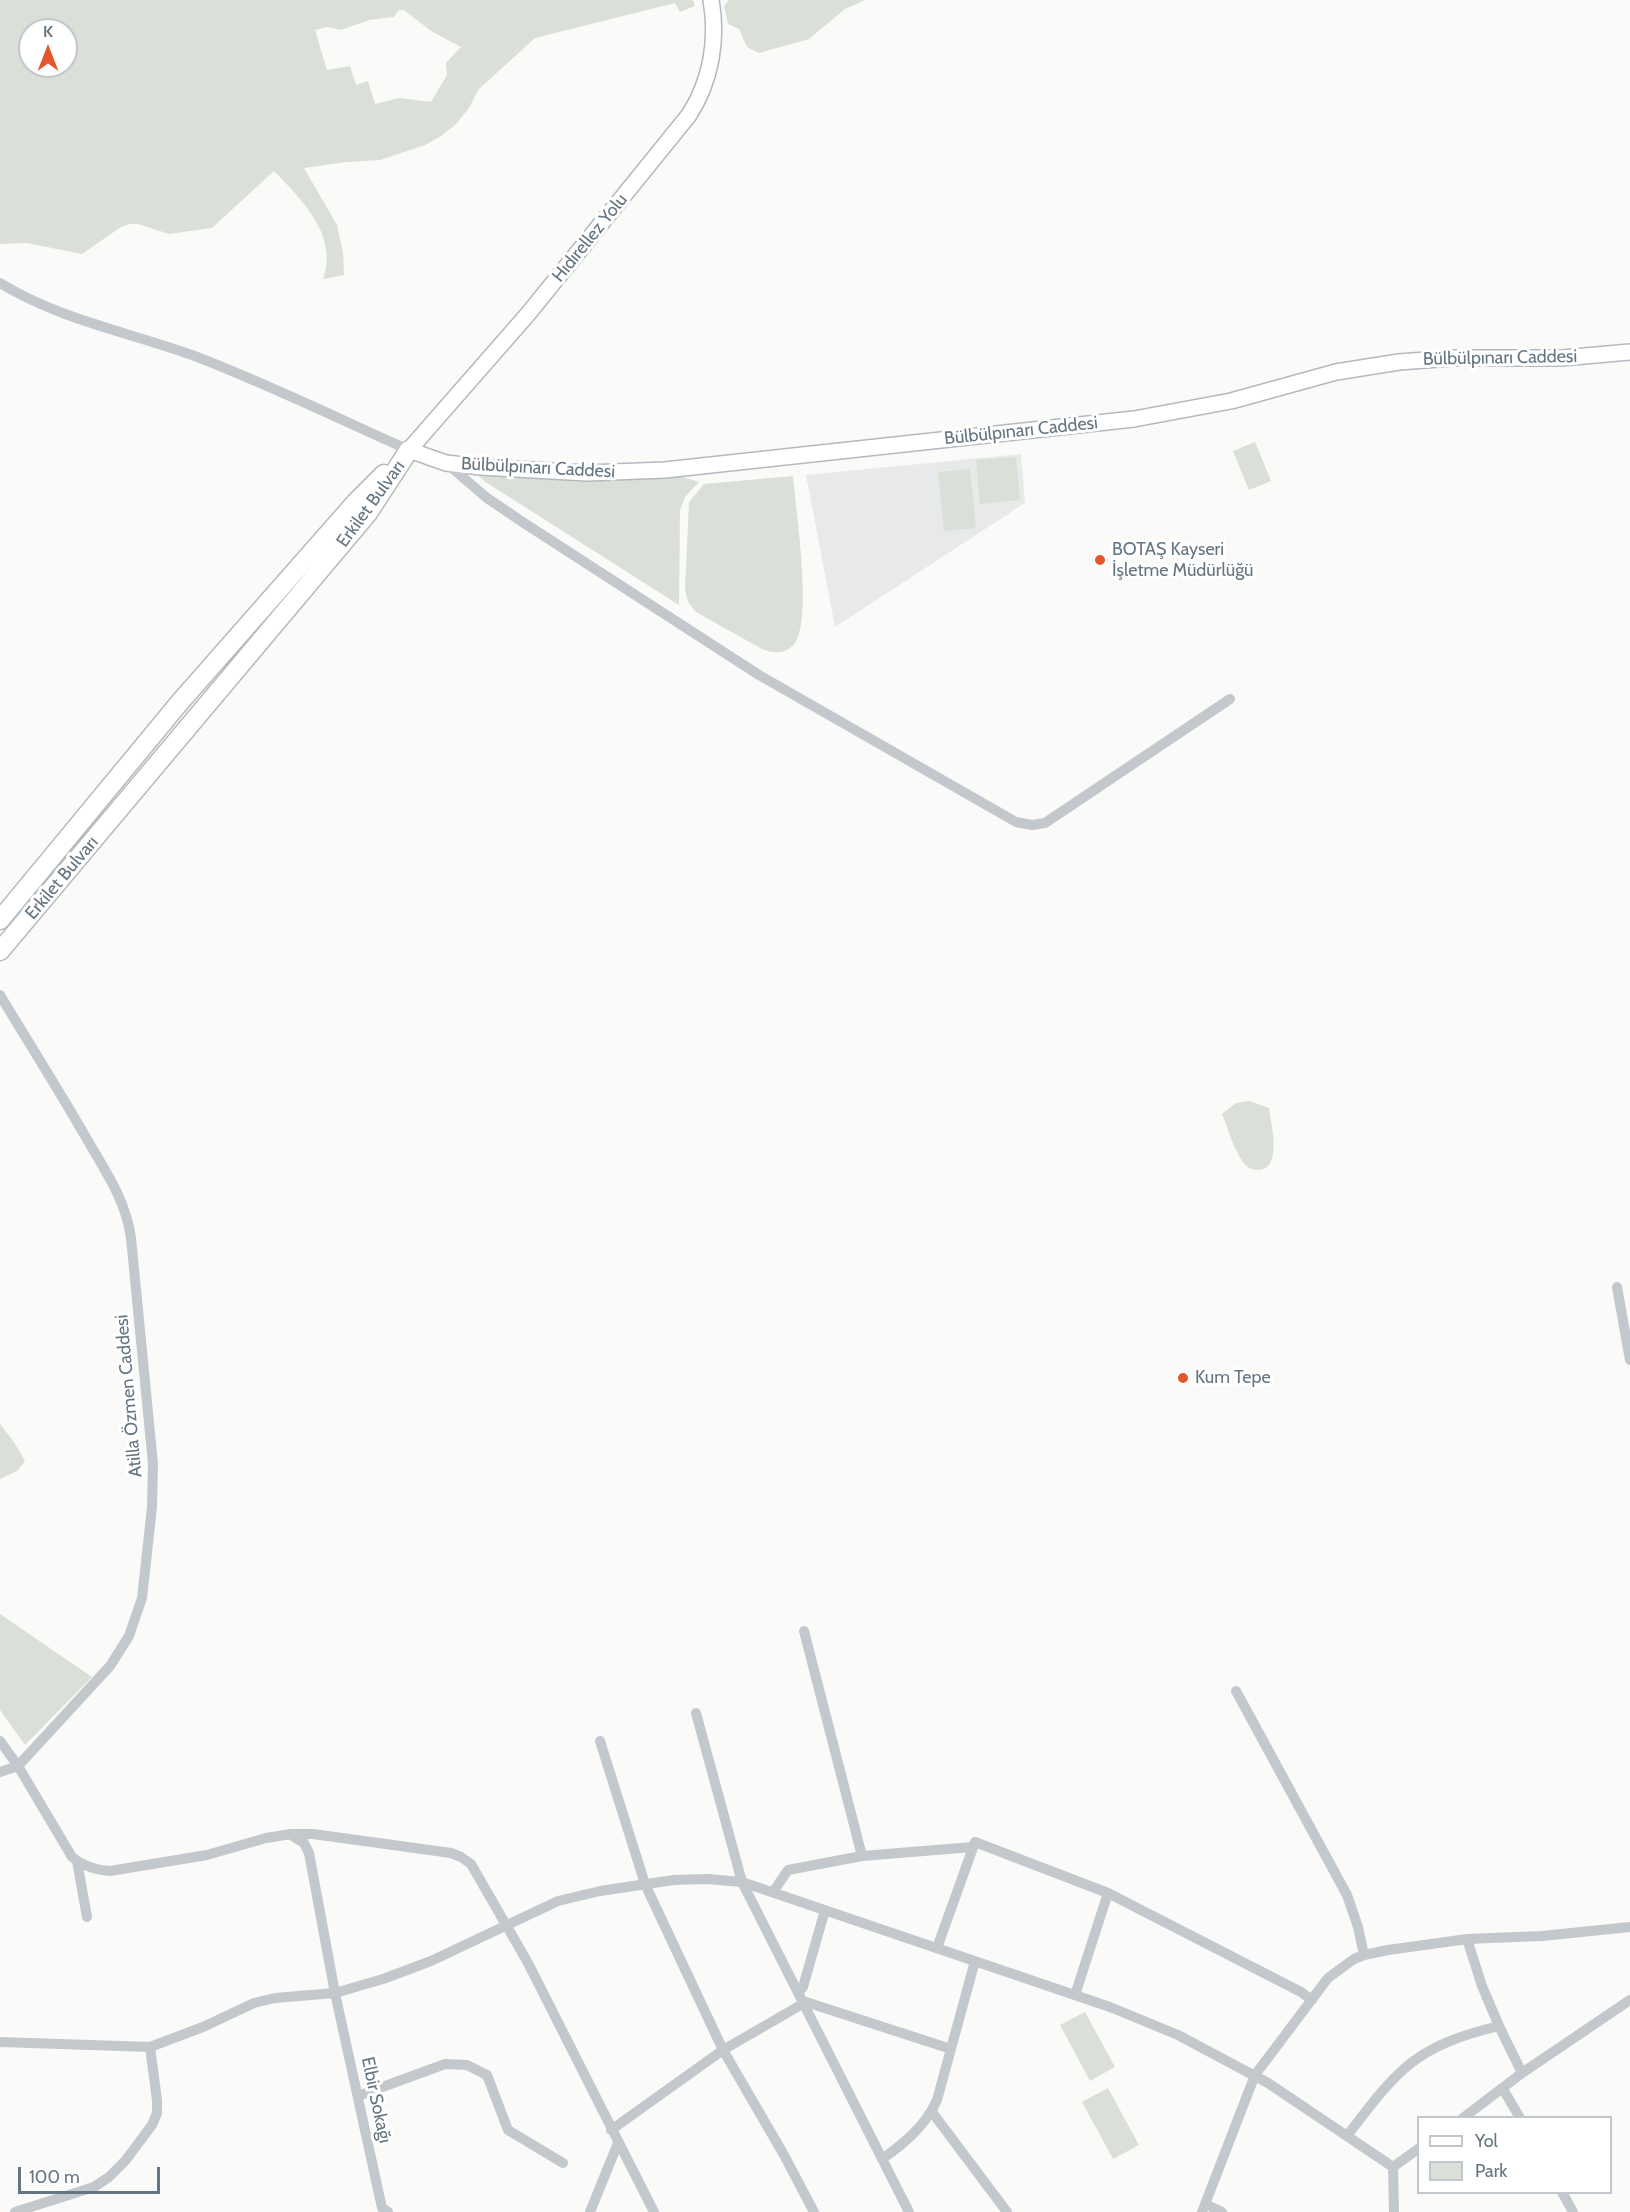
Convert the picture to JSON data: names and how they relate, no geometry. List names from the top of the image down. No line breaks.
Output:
{"streets":{"main road":["Erkilet Bulvarı"],"street":["Hıdırellez Yolu","Bülbülpınarı Caddesi","Atilla Özmen Caddesi","Elbir Sokağı"]},"crossings":[["Hıdırellez Yolu","Bülbülpınarı Caddesi"],["Hıdırellez Yolu","Erkilet Bulvarı"],["Bülbülpınarı Caddesi","Erkilet Bulvarı"]],"places":["BOTAŞ Kayseri İşletme Müdürlüğü","Kum Tepe"],"legend":["Yol","Park"],"scale_bar":"100 m","north":"top"}
